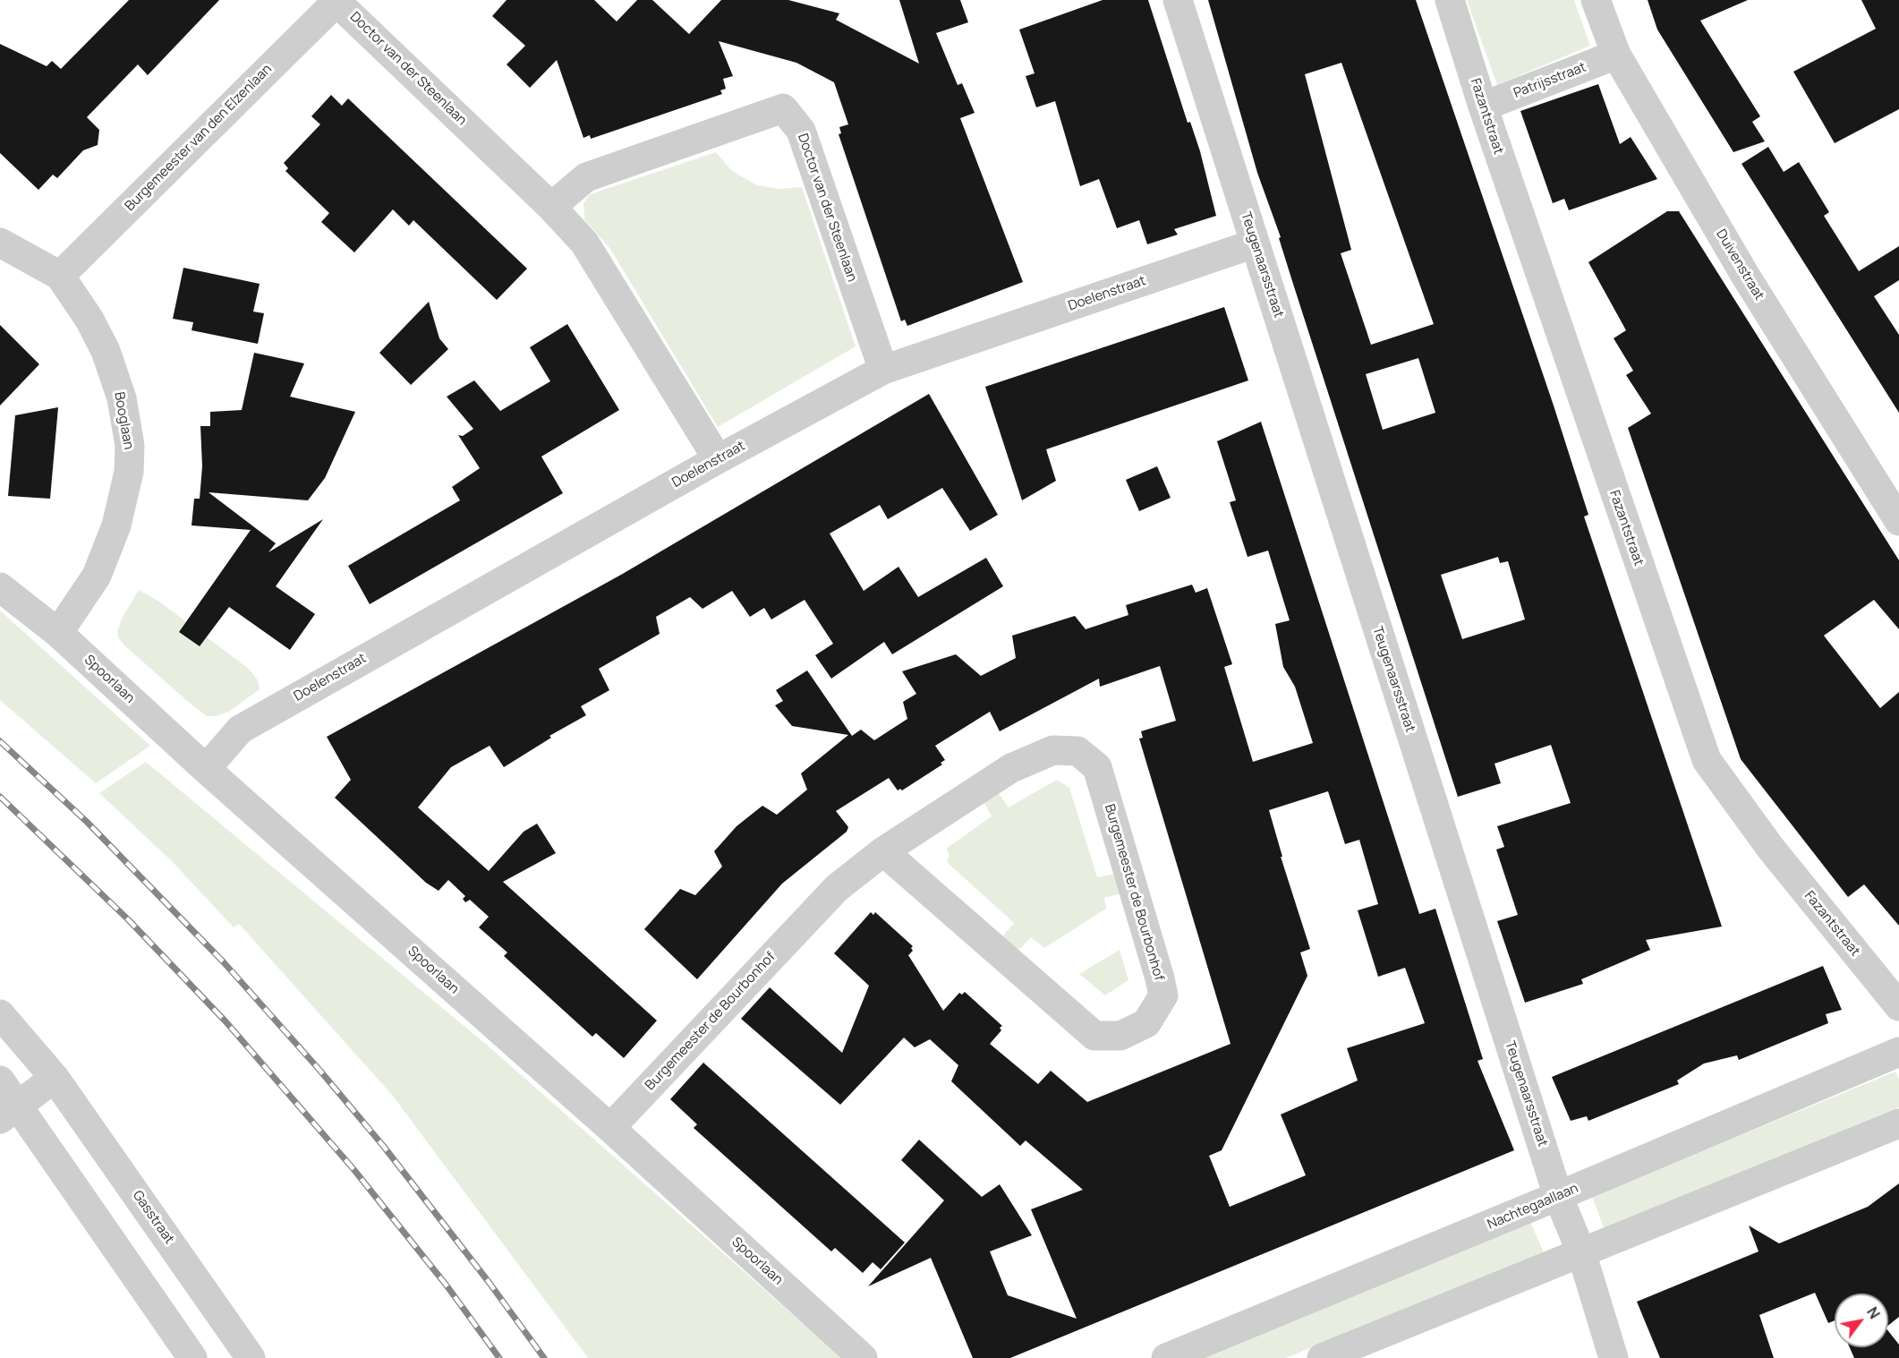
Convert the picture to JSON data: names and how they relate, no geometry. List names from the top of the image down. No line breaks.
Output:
{"streets":{"street":["Doctor van der Steenlaan","Patrijsstraat","Fazantstraat","Burgemeester van den Elzenlaan","Teugenaarsstraat","Duivenstraat","Doelenstraat","Booglaan","Spoorlaan","Burgemeester de Bourbonhof","Nachtegaallaan","Gasstraat"]},"crossings":[["Doctor van der Steenlaan","Burgemeester van den Elzenlaan"],["Doctor van der Steenlaan","Doelenstraat"],["Patrijsstraat","Fazantstraat"],["Patrijsstraat","Duivenstraat"],["Burgemeester van den Elzenlaan","Booglaan"],["Teugenaarsstraat","Doelenstraat"],["Teugenaarsstraat","Nachtegaallaan"],["Doelenstraat","Spoorlaan"],["Booglaan","Spoorlaan"],["Spoorlaan","Burgemeester de Bourbonhof"]],"north":"top right"}
